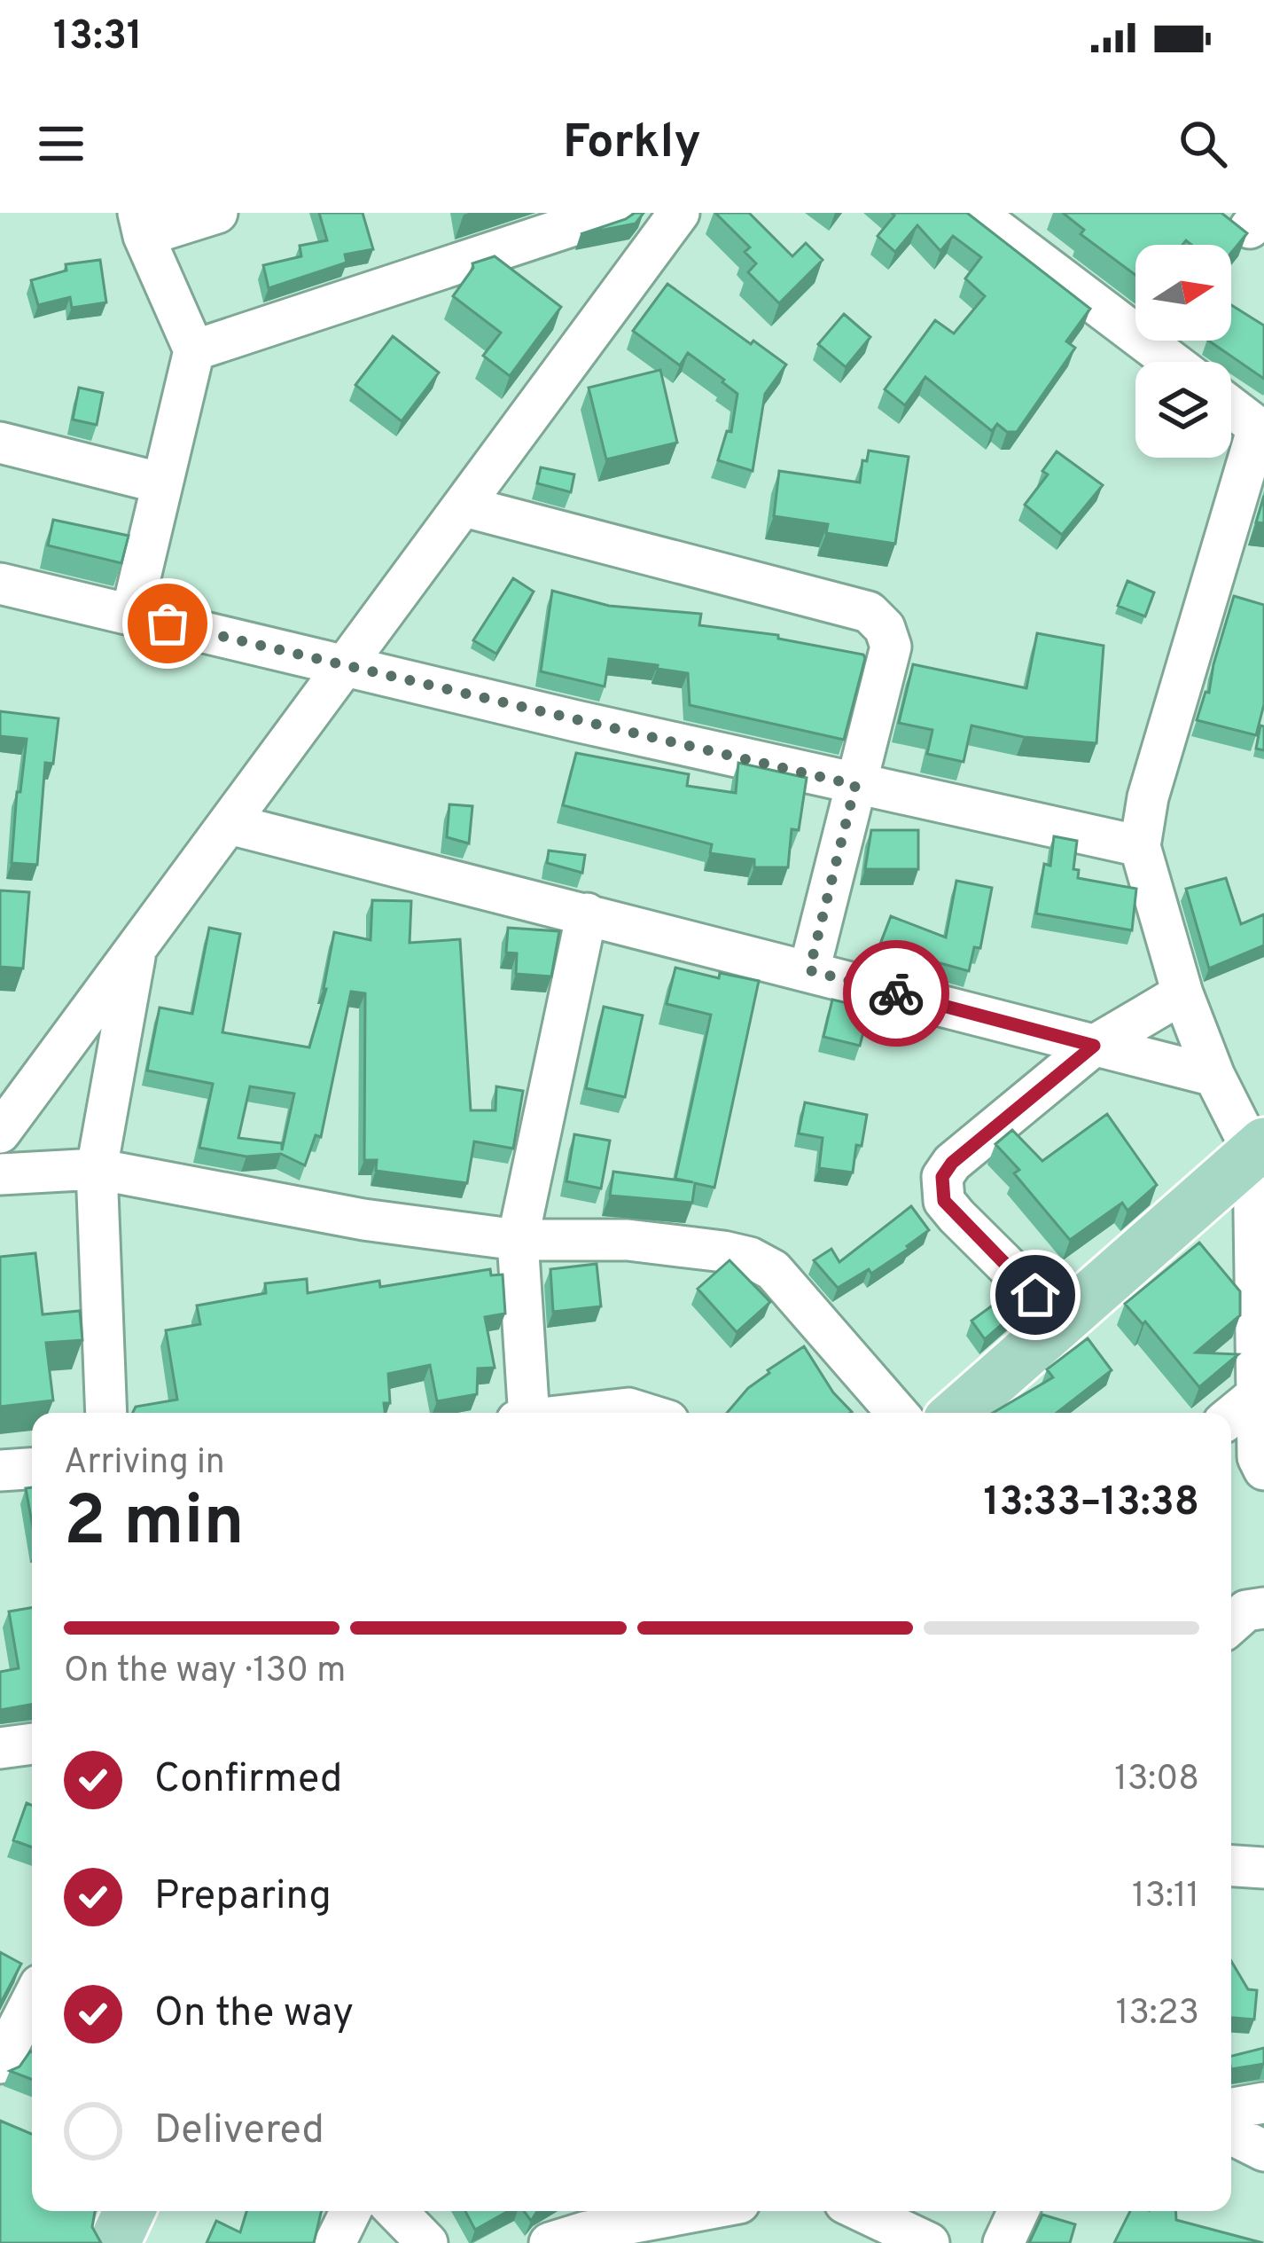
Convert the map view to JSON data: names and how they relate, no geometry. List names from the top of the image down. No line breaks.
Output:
{"north":"right","page":{"status":"13:31","header":"Forkly","heading":["2 min","Arriving in","13:33–13:38"],"bar":"On the way · 130 m","list":[["Confirmed","13:08"],["Preparing","13:11"],["On the way","13:23"],"Delivered"]}}
